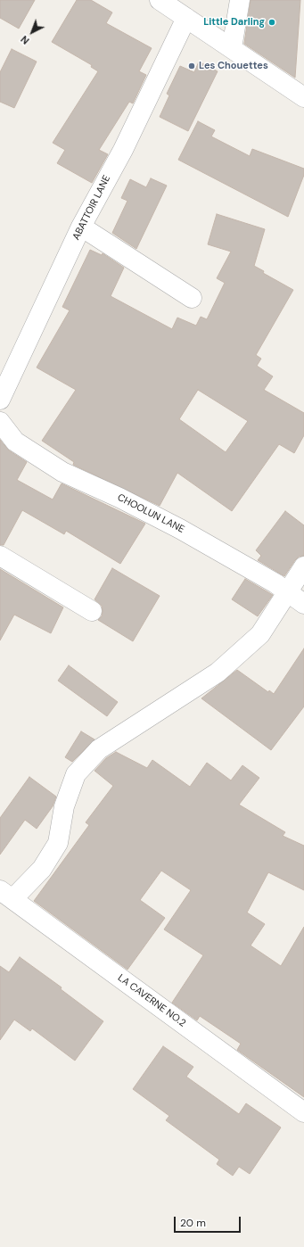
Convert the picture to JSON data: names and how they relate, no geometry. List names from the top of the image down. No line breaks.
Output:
{"streets":{"street":["ABATTOIR LANE","CHOOLUN LANE","LA CAVERNE NO.2"]},"places":["Little Darling","Les Chouettes"],"scale_bar":"20 m","north":"bottom left"}
